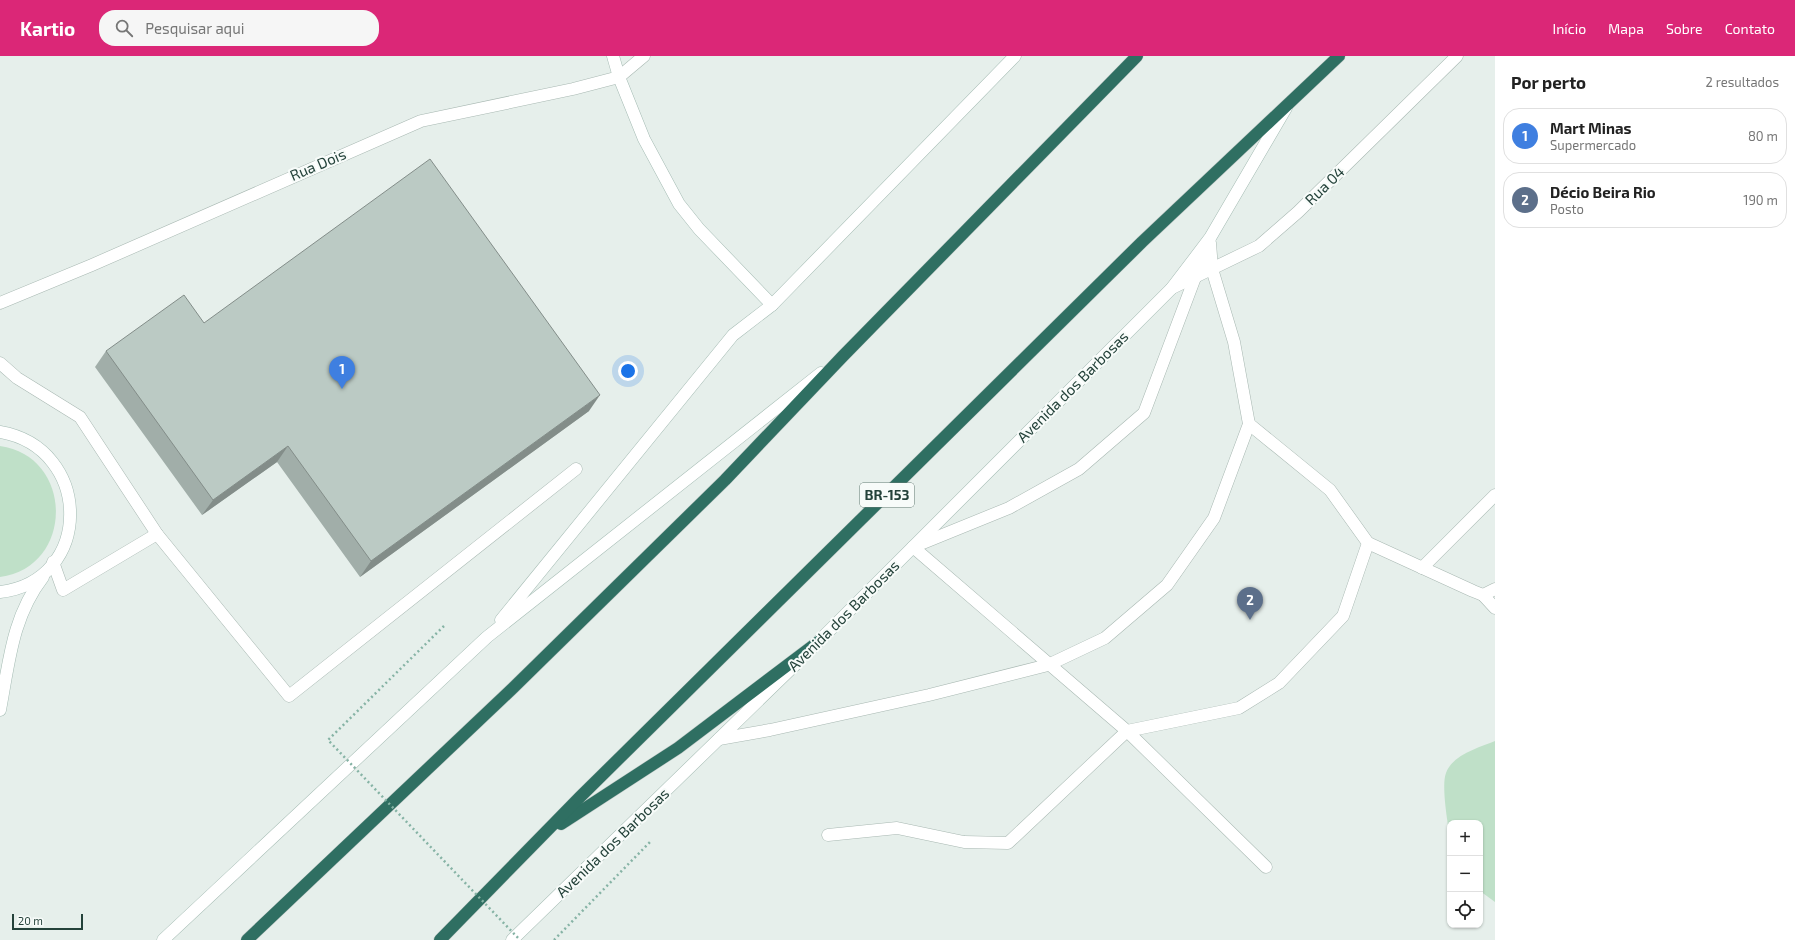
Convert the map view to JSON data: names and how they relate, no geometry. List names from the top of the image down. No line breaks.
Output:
{"streets":{"highway":["BR-153"],"street":["Rua Dois","Rua 04","Avenida dos Barbosas"]},"crossings":[["Rua 04","Avenida dos Barbosas"]],"scale_bar":"20 m","page":{"header":"Kartio","search":"Pesquisar aqui","nav":["Início","Mapa","Sobre","Contato"],"heading":["Por perto","2 resultados"],"list":[{"mark":"1","name":"Mart Minas","note":"Supermercado","value":"80 m"},{"mark":"2","name":"Décio Beira Rio","note":"Posto","value":"190 m"}],"pins":["1","2"],"map_buttons":["+","−"],"scale":"20 m"}}
